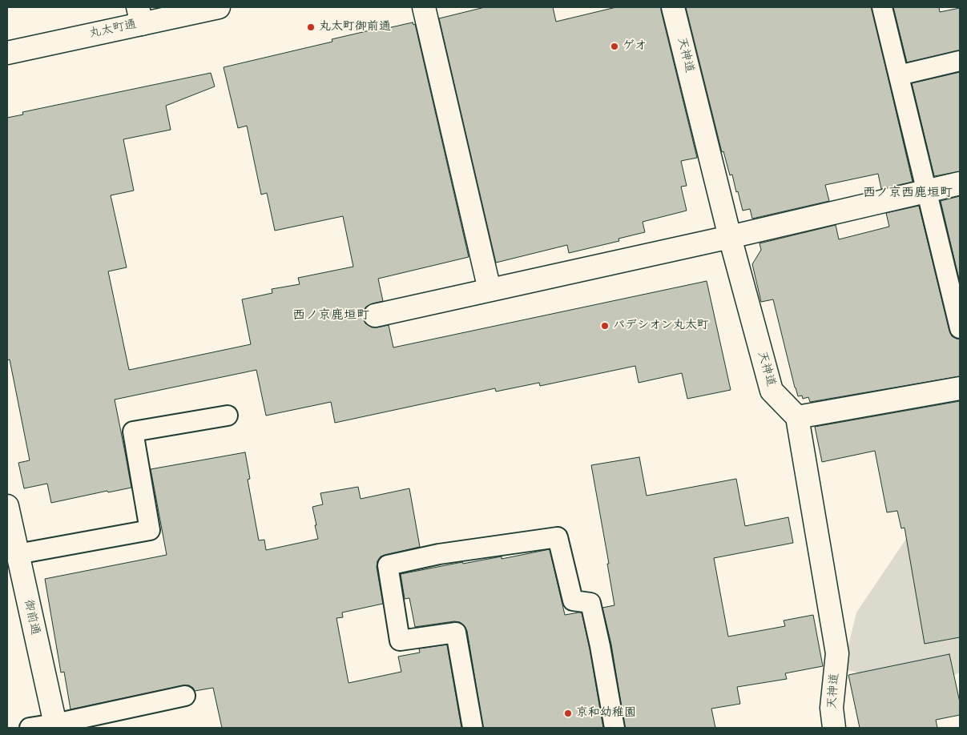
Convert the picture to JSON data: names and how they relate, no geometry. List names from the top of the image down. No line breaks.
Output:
{"streets":{"street":["丸太町通","天神道","御前通"]},"districts":["西ノ京西鹿垣町","西ノ京鹿垣町"],"places":["丸太町御前通","ゲオ","パデシオン丸太町","京和幼稚園"]}
